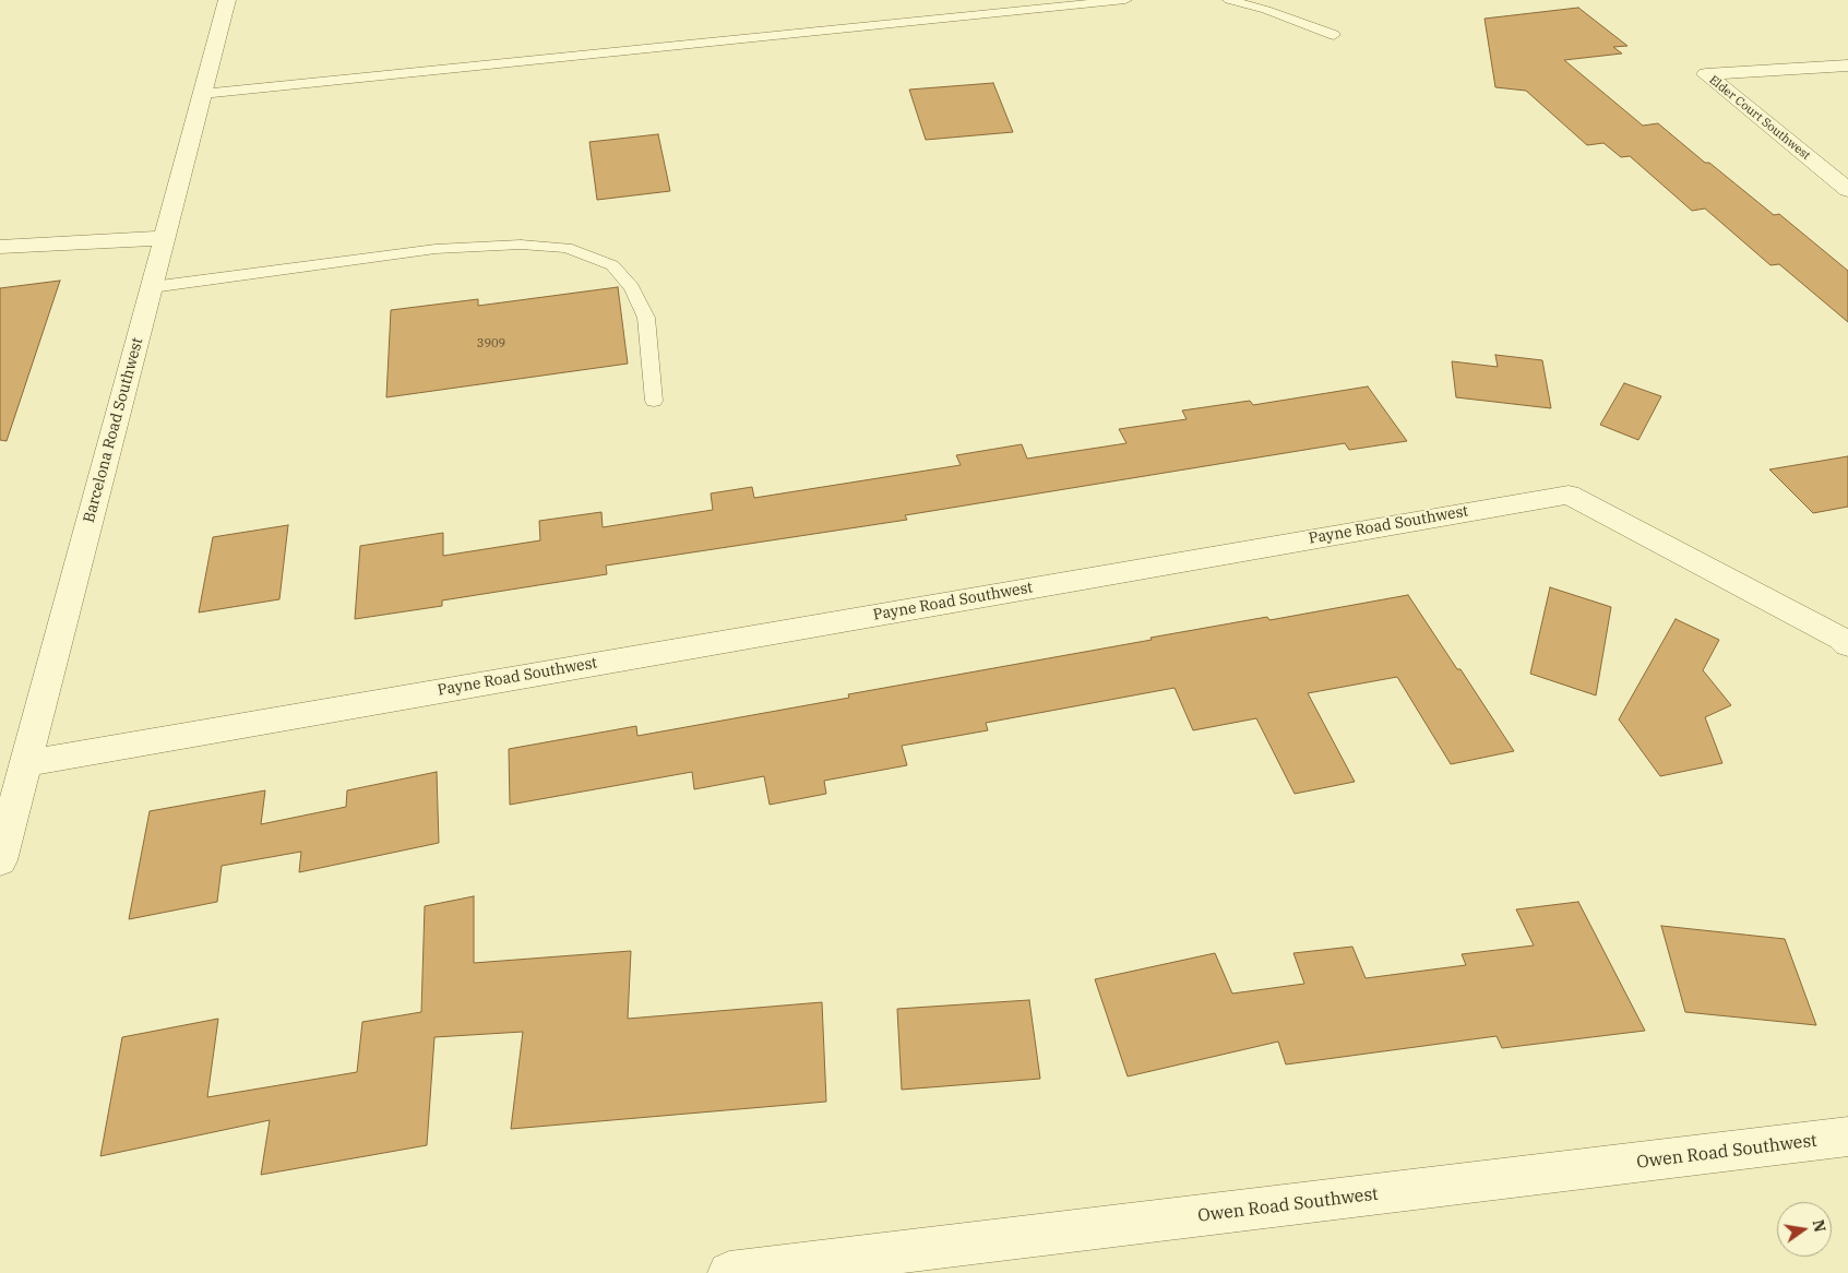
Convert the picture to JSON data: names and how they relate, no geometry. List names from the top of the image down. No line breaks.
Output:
{"streets":{"street":["Elder Court Southwest","Barcelona Road Southwest","Payne Road Southwest","Owen Road Southwest"]},"crossings":[["Barcelona Road Southwest","Payne Road Southwest"]],"house_numbers":["3909"],"north":"right"}
